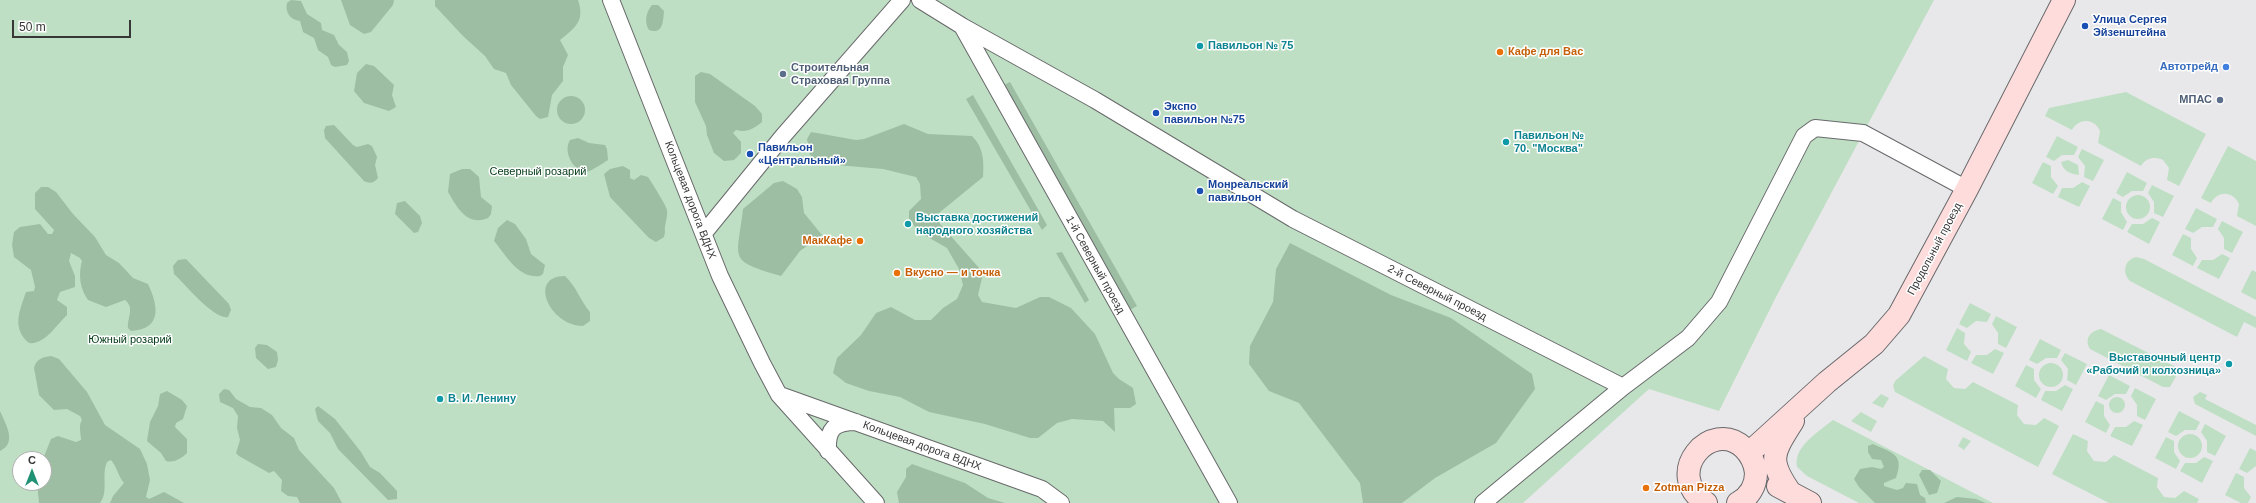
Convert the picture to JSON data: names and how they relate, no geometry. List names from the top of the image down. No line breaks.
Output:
{"streets":{"main road":["Продольный проезд"],"street":["Кольцевая дорога ВДНХ","1-й Северный проезд","2-й Северный проезд"]},"crossings":[["1-й Северный проезд","2-й Северный проезд"]],"parks":["Северный розарий","Южный розарий"],"places":["Улица Сергея Эйзенштейна","Павильон № 75","Кафе для Вас","Автотрейд","Строительная Страховая Группа","МПАС","Экспо павильон №75","Павильон № 70. \"Москва\"","Павильон «Центральный»","Монреальский павильон","Выставка достижений народного хозяйства","МакКафе","Вкусно — и точка","Выставочный центр «Рабочий и колхозница»","В. И. Ленину","Zotman Pizza"],"scale_bar":"50 m","north":"top"}
